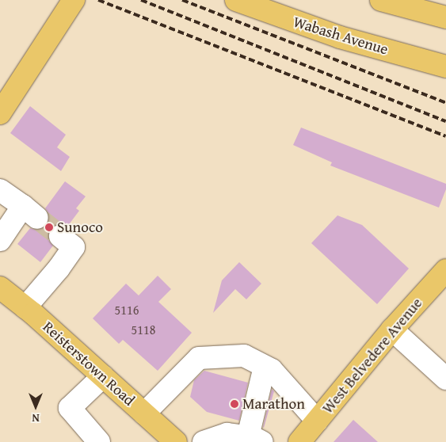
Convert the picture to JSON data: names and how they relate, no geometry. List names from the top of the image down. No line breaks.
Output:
{"streets":{"main road":["Wabash Avenue","West Belvedere Avenue","Reisterstown Road"]},"places":["Sunoco","Marathon"],"house_numbers":["5116","5118"],"north":"bottom"}
